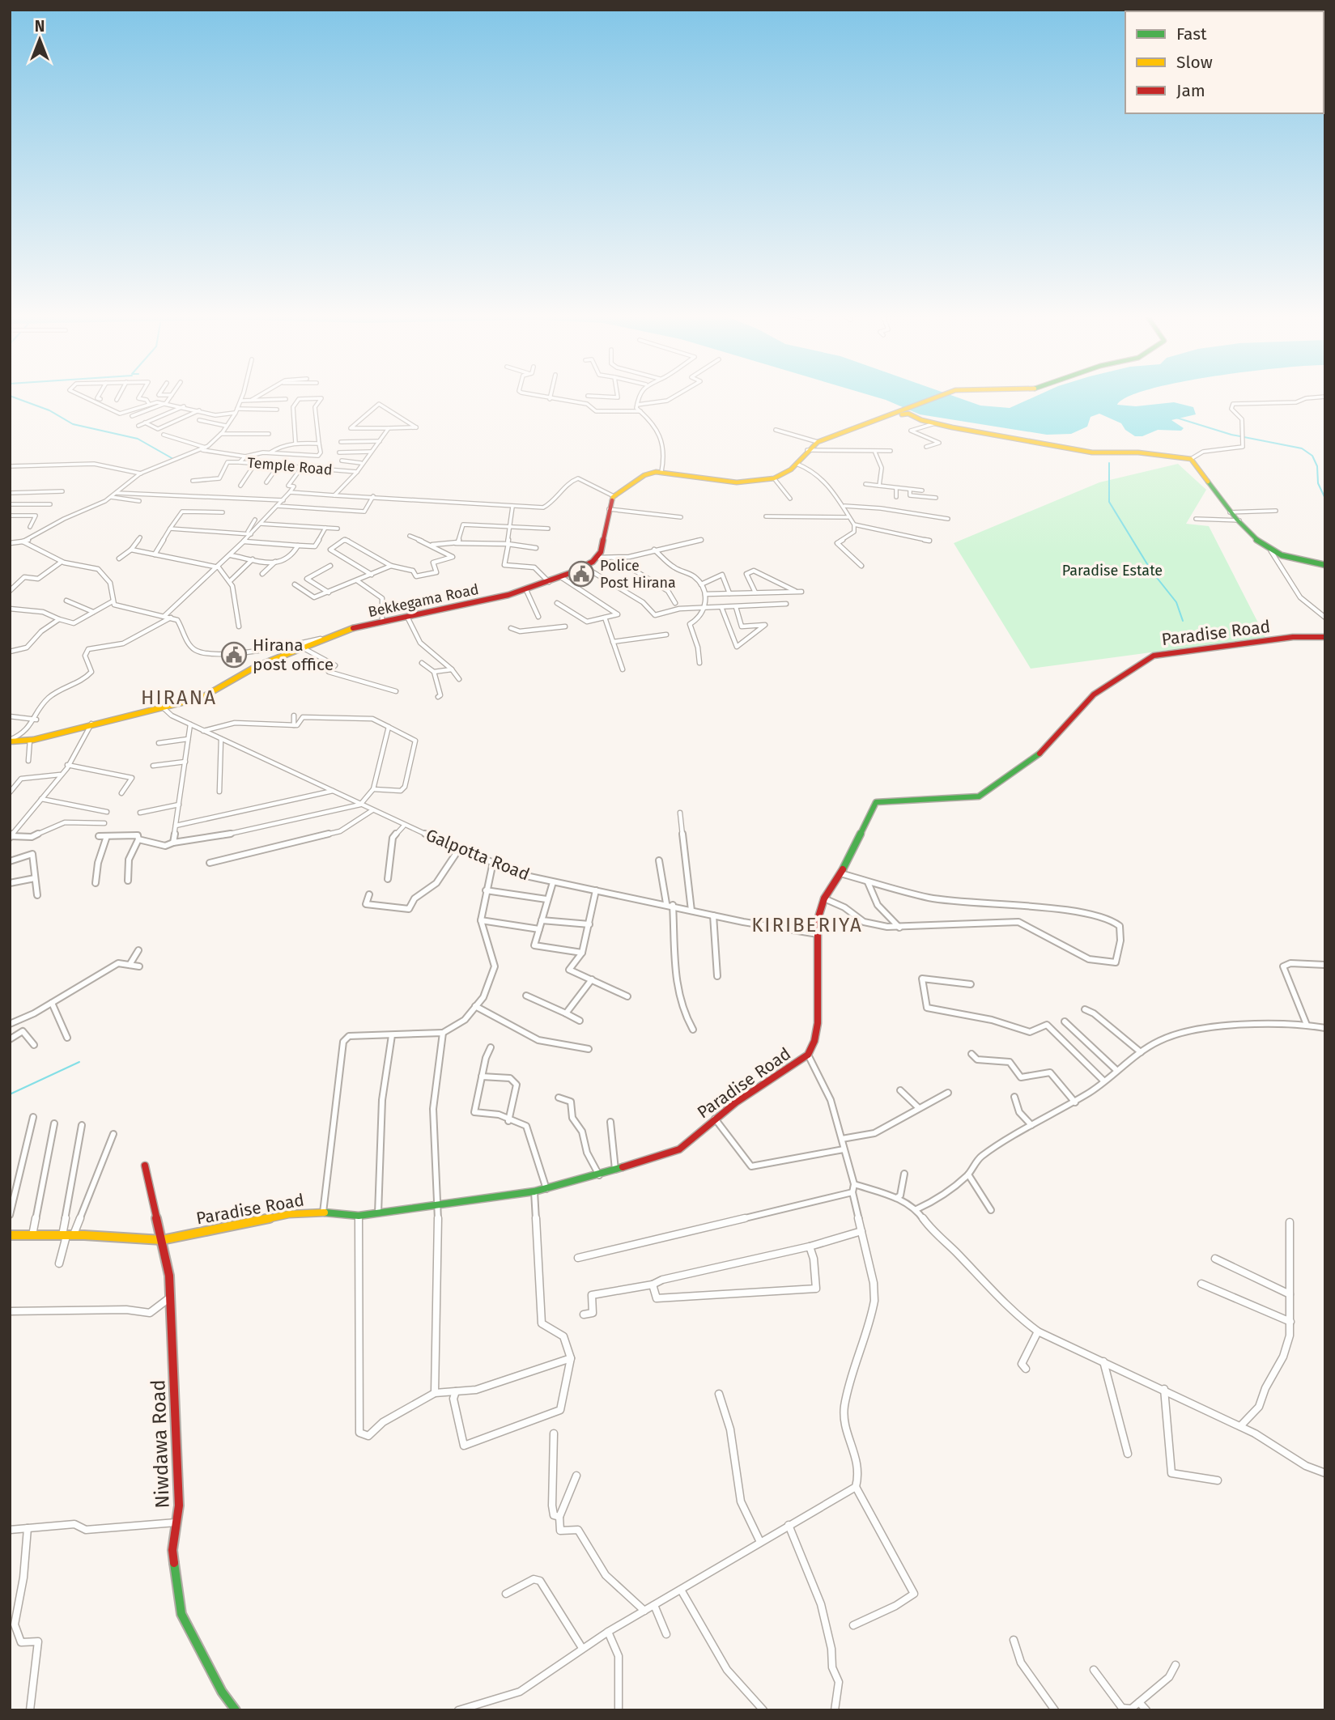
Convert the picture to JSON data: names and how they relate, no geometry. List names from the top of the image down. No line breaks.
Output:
{"streets":{"street":["Temple Road","Bekkegama Road","Paradise Road","Galpotta Road","Niwdawa Road"]},"crossings":[["Bekkegama Road","Galpotta Road"],["Paradise Road","Galpotta Road"],["Paradise Road","Niwdawa Road"]],"districts":["HIRANA","KIRIBERIYA"],"parks":["Paradise Estate"],"places":{"public building":["Police Post Hirana","Hirana post office"]},"legend":["Fast","Slow","Jam"],"north":"top"}
